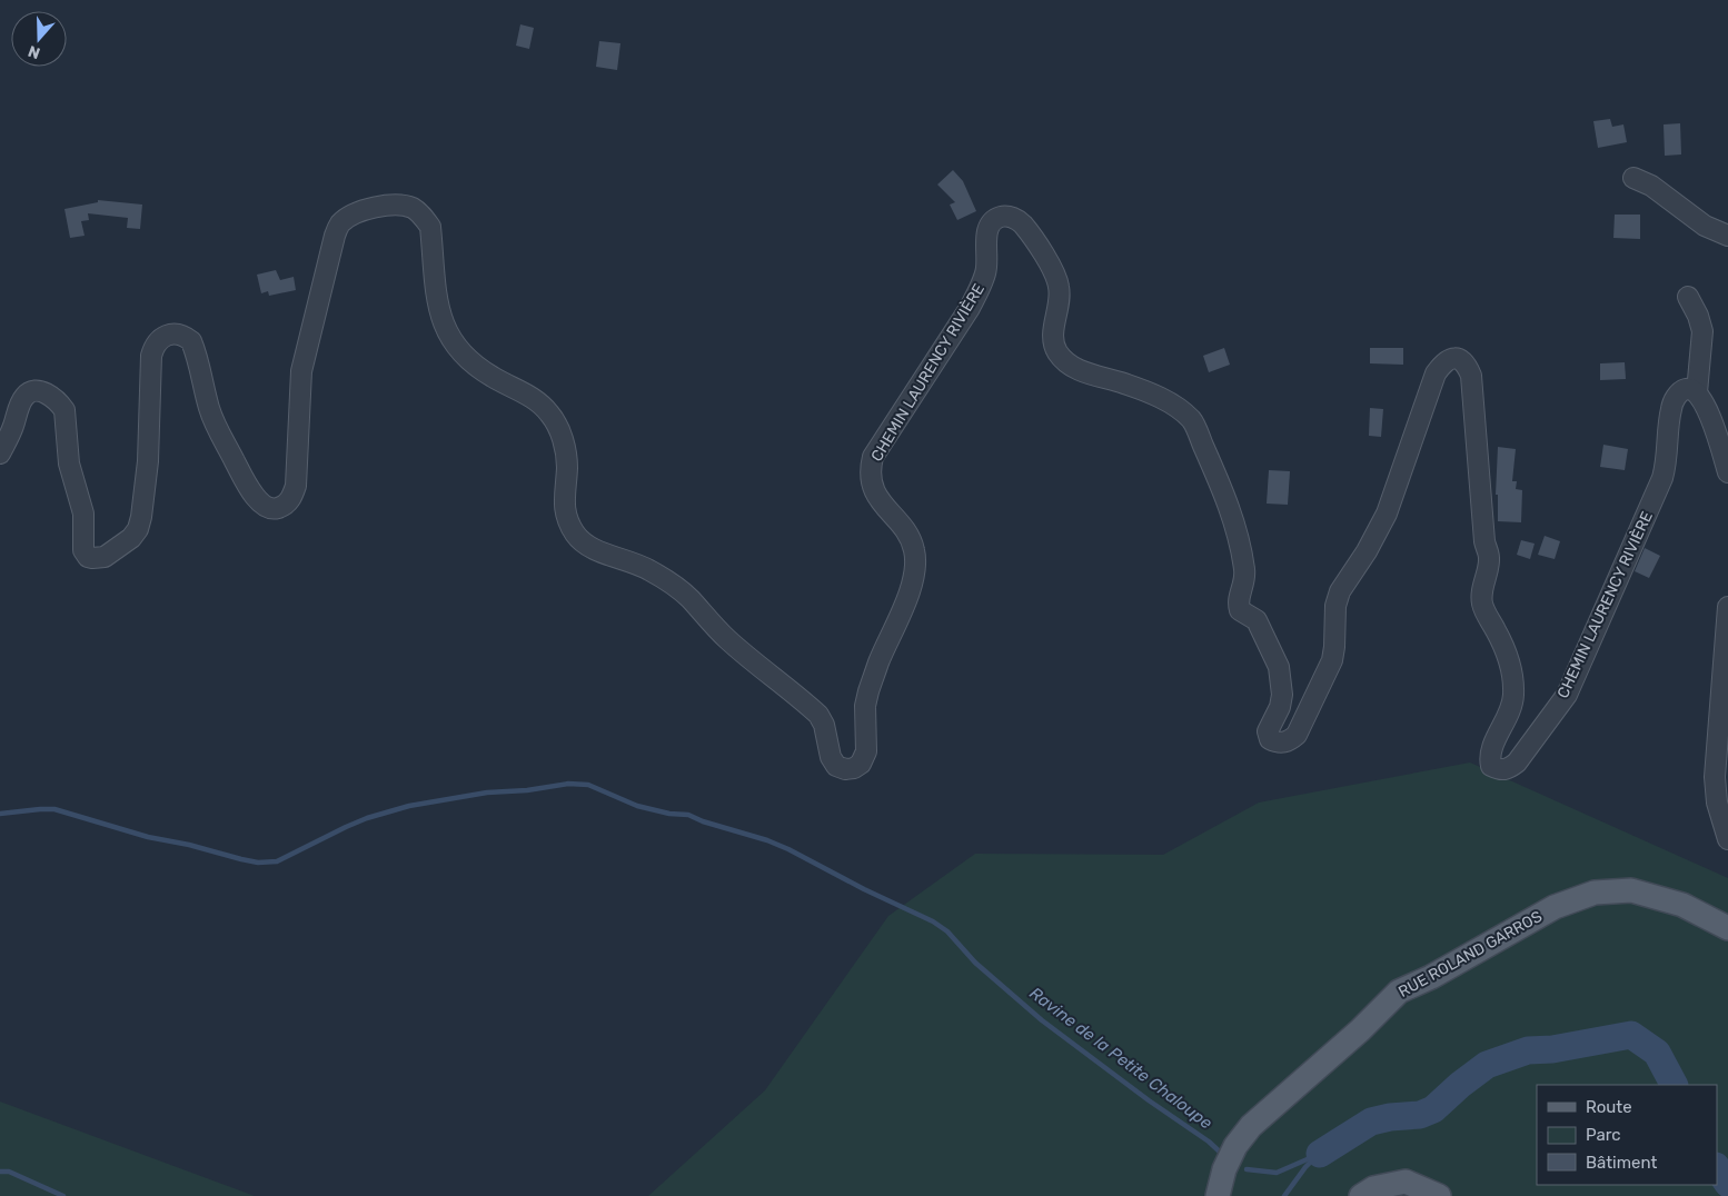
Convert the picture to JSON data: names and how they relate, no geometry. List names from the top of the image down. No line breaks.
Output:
{"streets":{"main road":["RUE ROLAND GARROS"],"street":["CHEMIN LAURENCY RIVIÈRE"]},"water":["Ravine de la Petite Chaloupe"],"legend":["Route","Parc","Bâtiment"],"north":"bottom"}
